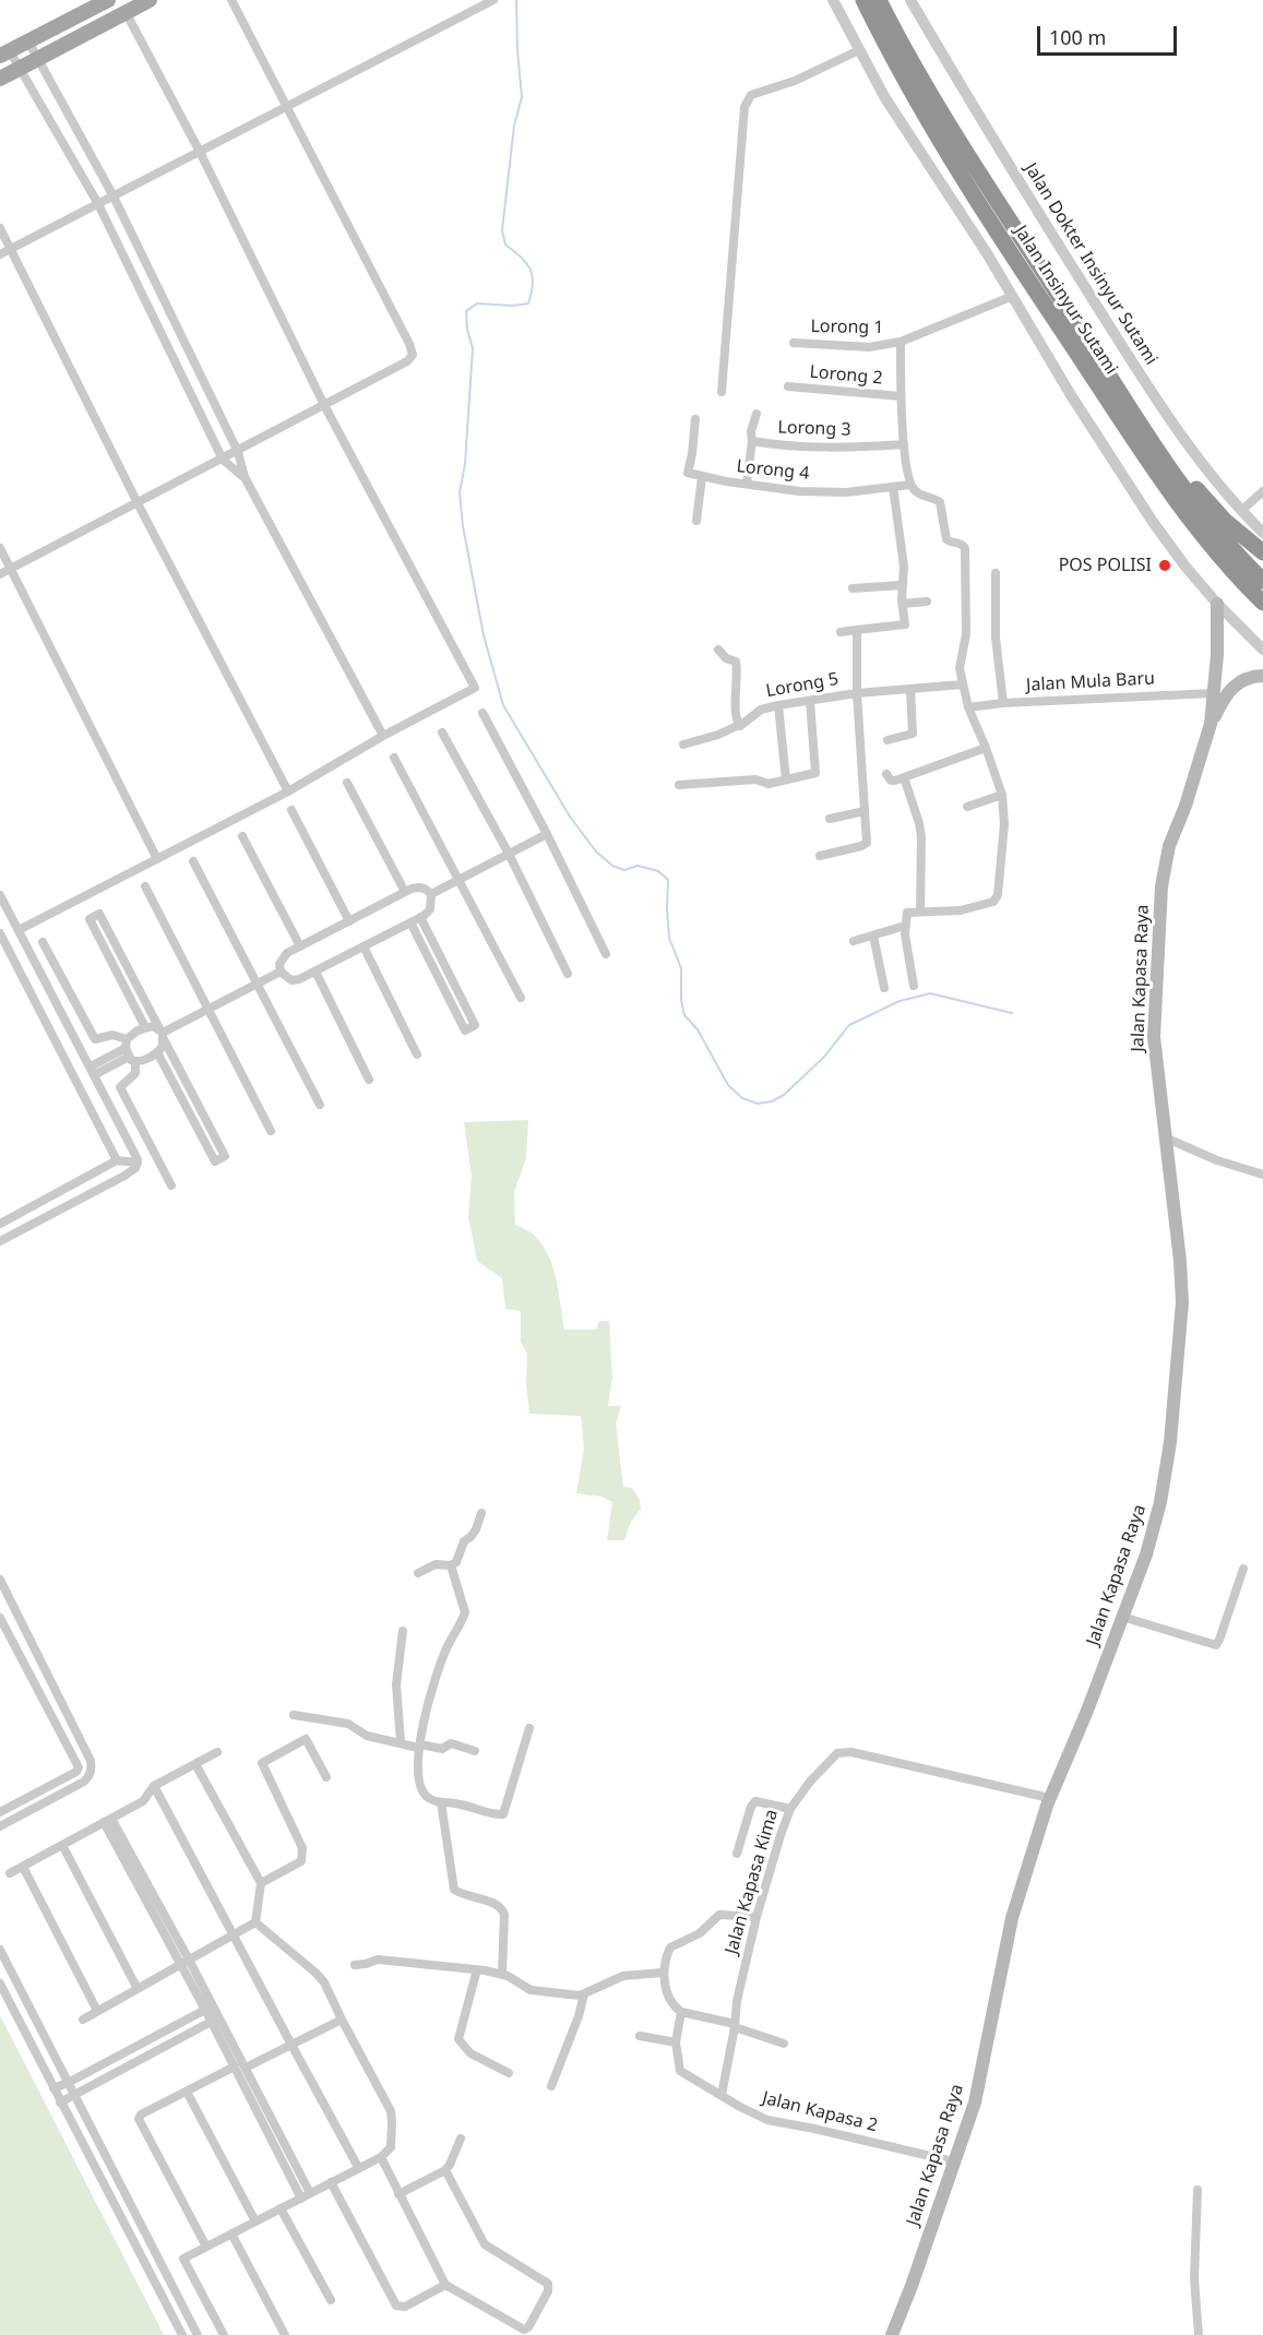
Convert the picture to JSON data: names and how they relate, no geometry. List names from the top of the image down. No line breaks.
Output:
{"streets":{"highway":["Jalan Insinyur Sutami"],"main road":["Jalan Kapasa Raya"],"street":["Jalan Dokter Insinyur Sutami","Lorong 1","Lorong 2","Lorong 3","Lorong 4","Jalan Mula Baru","Lorong 5","Jalan Kapasa Kima","Jalan Kapasa 2"]},"crossings":[["Jalan Mula Baru","Jalan Kapasa Raya"],["Jalan Kapasa Raya","Jalan Kapasa Kima"],["Jalan Kapasa Raya","Jalan Kapasa 2"],["Jalan Kapasa Kima","Jalan Kapasa 2"]],"places":["POS POLISI"],"scale_bar":"100 m"}
